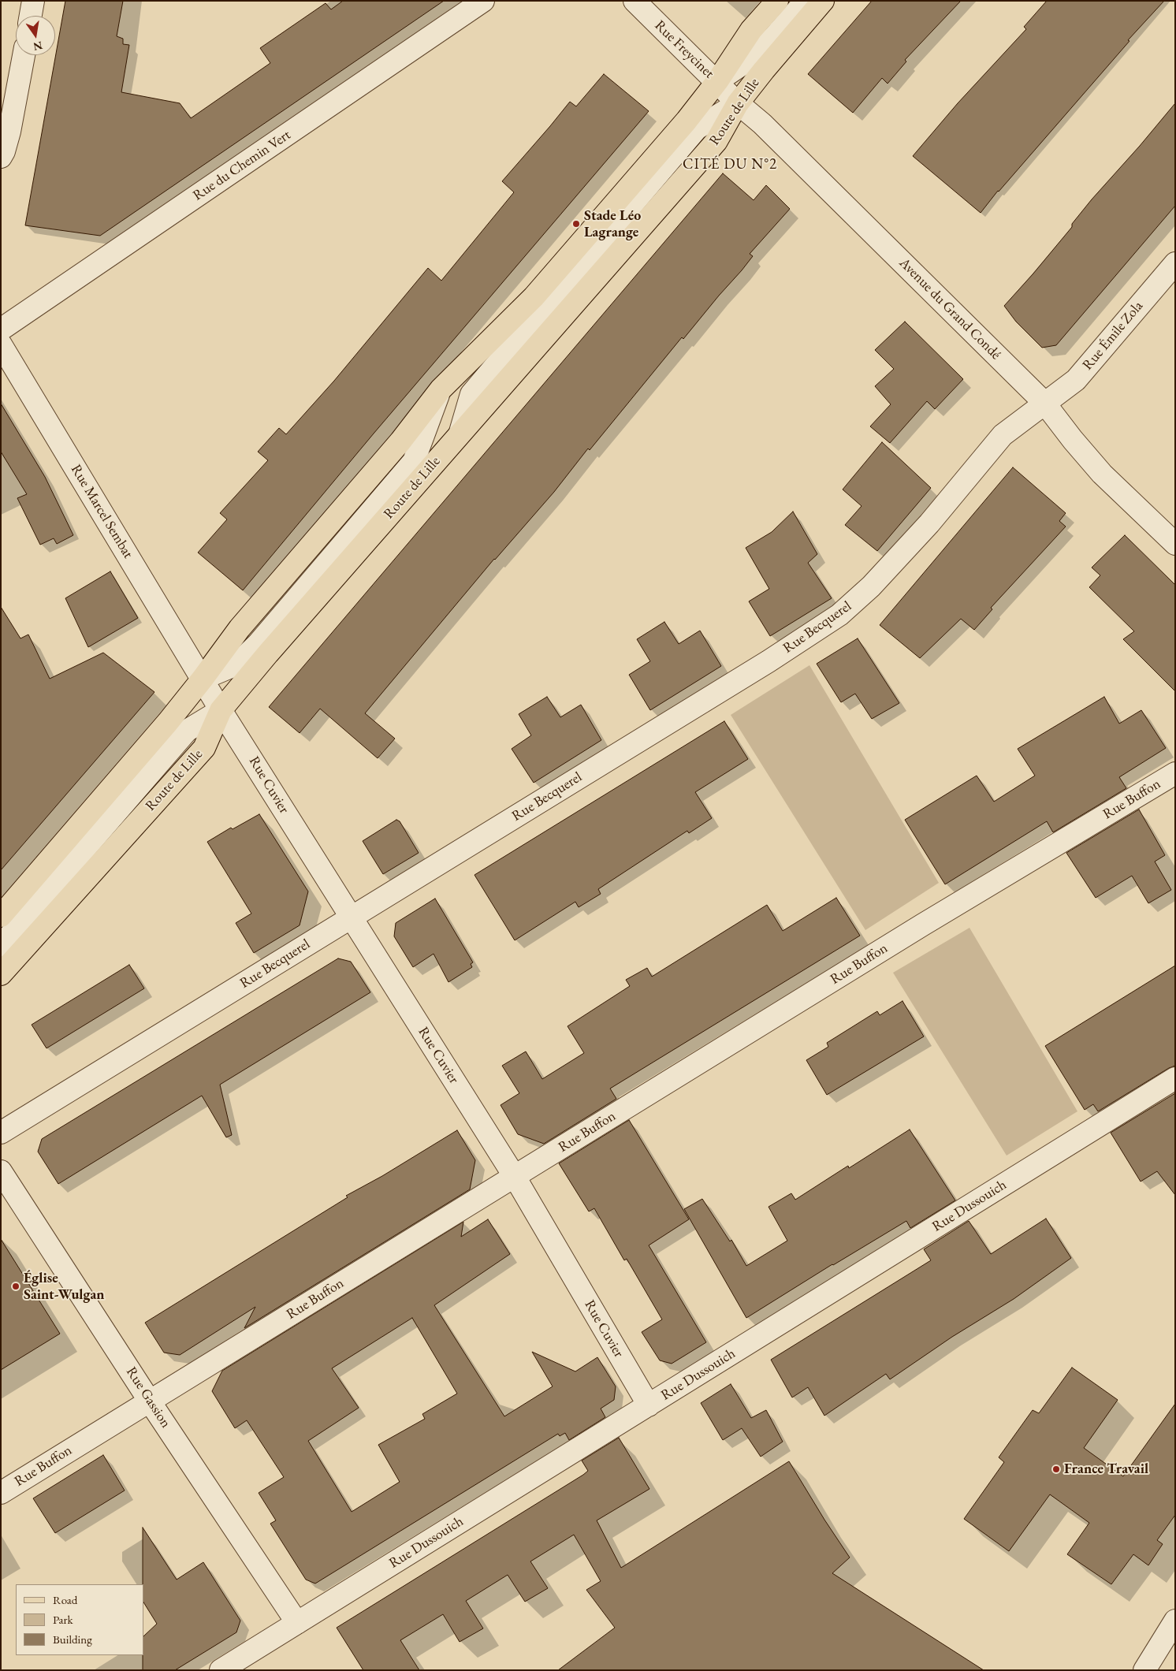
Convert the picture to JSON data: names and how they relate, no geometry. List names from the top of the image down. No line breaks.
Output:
{"streets":{"main road":["Route de Lille"],"street":["Rue Freycinet","Rue du Chemin Vert","Avenue du Grand Condé","Rue Émile Zola","Rue Marcel Sembat","Rue Becquerel","Rue Cuvier","Rue Buffon","Rue Dussouich","Rue Gassion"]},"crossings":[["Rue Freycinet","Avenue du Grand Condé"],["Route de Lille","Avenue du Grand Condé"],["Route de Lille","Rue Marcel Sembat"],["Route de Lille","Rue Cuvier"],["Avenue du Grand Condé","Rue Émile Zola"],["Avenue du Grand Condé","Rue Becquerel"],["Rue Émile Zola","Rue Becquerel"],["Rue Marcel Sembat","Rue Cuvier"],["Rue Becquerel","Rue Cuvier"],["Rue Cuvier","Rue Buffon"],["Rue Cuvier","Rue Dussouich"],["Rue Buffon","Rue Gassion"],["Rue Dussouich","Rue Gassion"]],"districts":["CITÉ DU N°2"],"places":["Stade Léo Lagrange","Église Saint-Wulgan","France Travail"],"legend":["Road","Park","Building"],"north":"bottom"}
